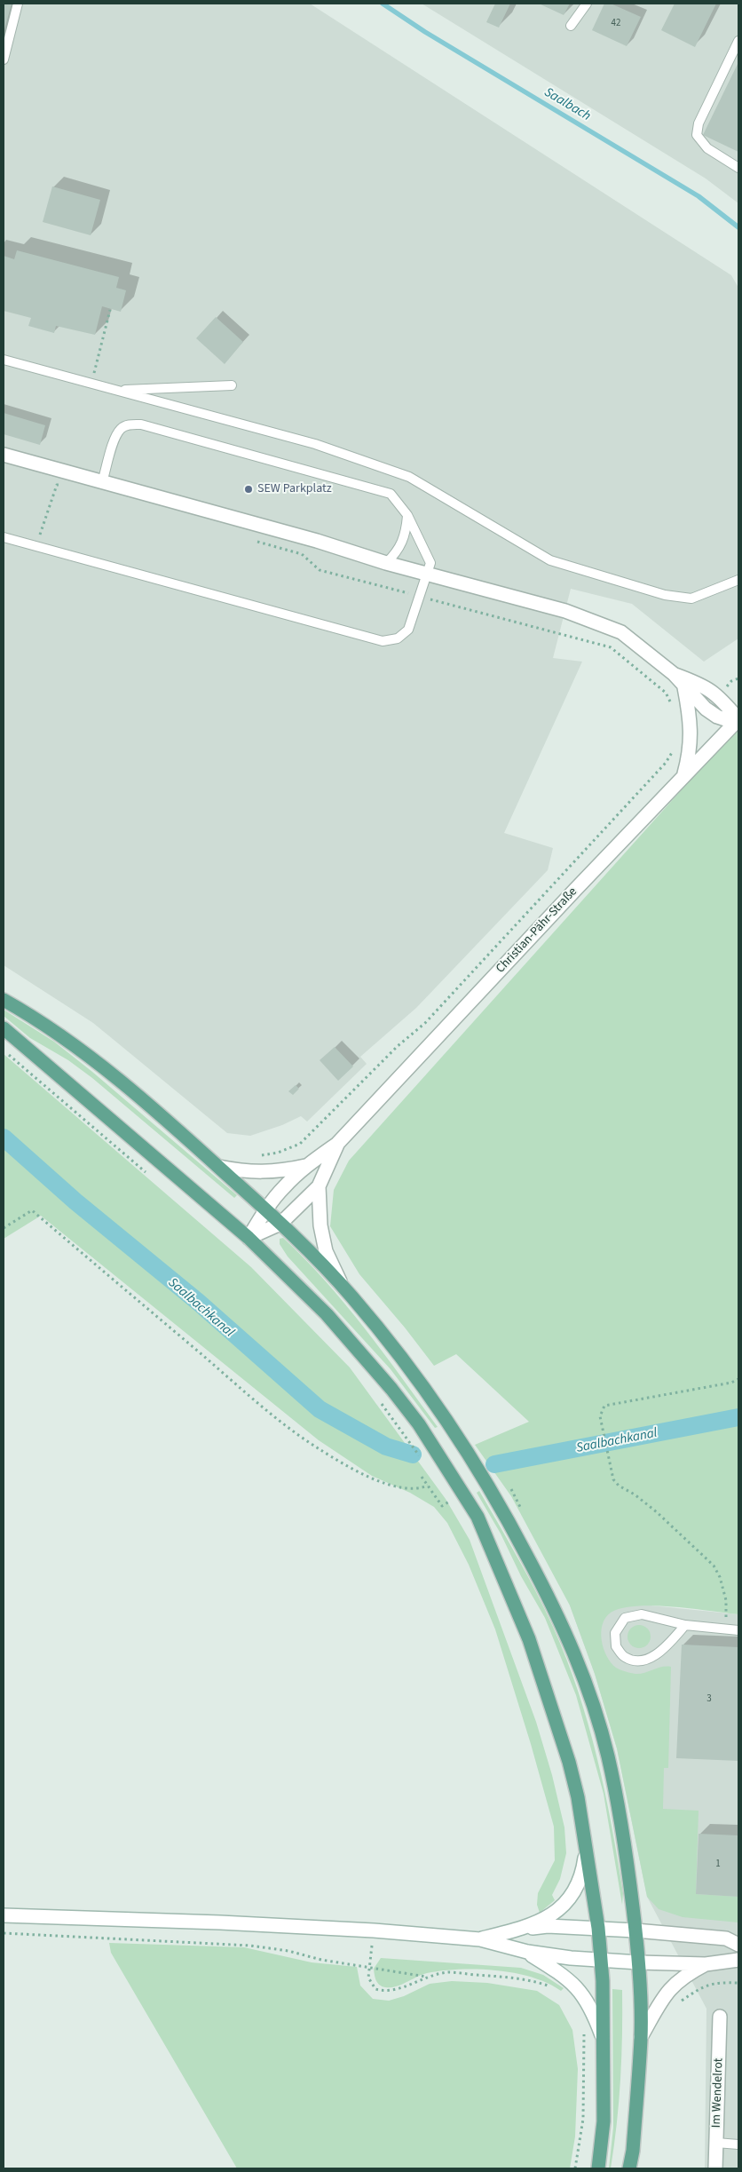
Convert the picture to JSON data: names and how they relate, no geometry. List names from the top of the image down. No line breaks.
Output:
{"streets":{"street":["Christian-Pähr-Straße","Im Wendelrot"]},"water":["Saalbach","Saalbachkanal"],"places":["SEW Parkplatz"],"house_numbers":["42","3","1"]}
